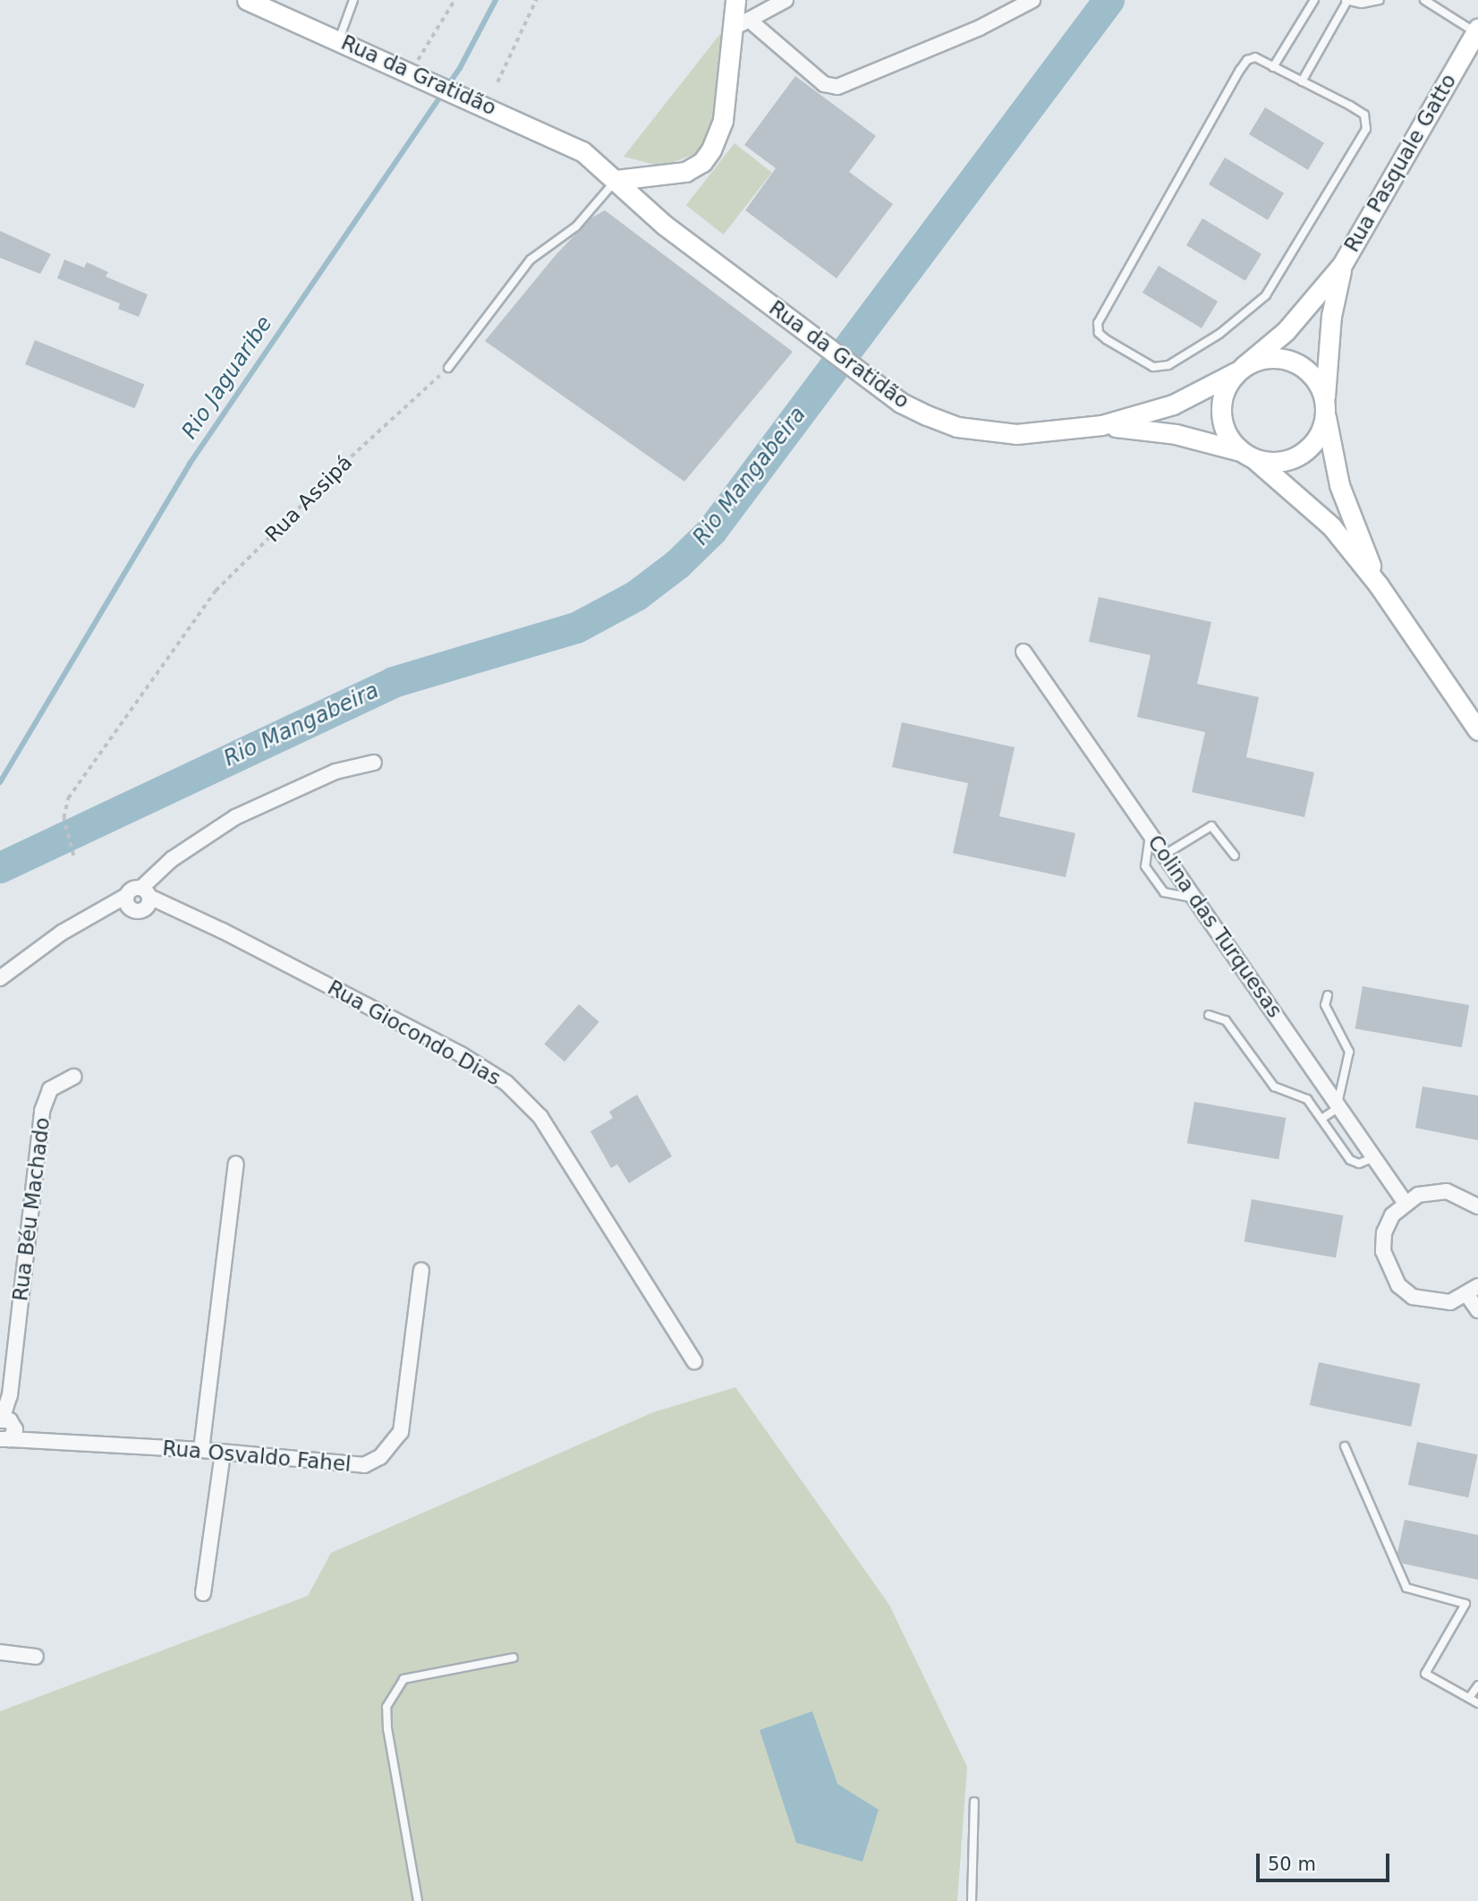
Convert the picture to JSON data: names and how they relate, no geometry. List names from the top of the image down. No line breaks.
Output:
{"streets":{"street":["Rua da Gratidão","Rua Pasquale Gatto","Colina das Turquesas","Rua Giocondo Dias","Rua Béu Machado","Rua Osvaldo Fahel"],"path":["Rua Assipá"]},"crossings":[["Rua da Gratidão","Rua Pasquale Gatto"],["Rua Béu Machado","Rua Osvaldo Fahel"]],"water":["Rio Jaguaribe","Rio Mangabeira"],"scale_bar":"50 m"}
